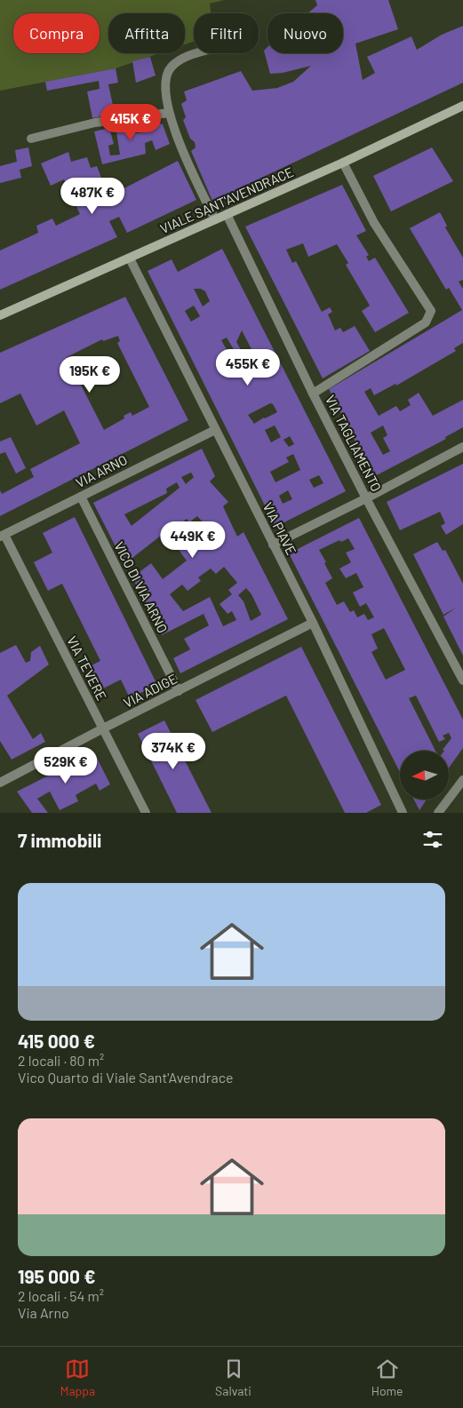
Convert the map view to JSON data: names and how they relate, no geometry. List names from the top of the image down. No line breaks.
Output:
{"streets":{"main road":["VIALE SANT'AVENDRACE"],"street":["VIA TAGLIAMENTO","VIA ARNO","VIA PIAVE","VICO DI VIA ARNO","VIA TEVERE","VIA ADIGE"]},"crossings":[["VIALE SANT'AVENDRACE","VIA TAGLIAMENTO"],["VIALE SANT'AVENDRACE","VIA PIAVE"],["VIA ARNO","VIA PIAVE"],["VIA ARNO","VICO DI VIA ARNO"],["VIA ARNO","VIA TEVERE"],["VIA PIAVE","VIA ADIGE"],["VICO DI VIA ARNO","VIA ADIGE"],["VIA TEVERE","VIA ADIGE"]],"north":"left","page":{"chip":["Compra","Affitta","Filtri","Nuovo"],"price":["415K €","487K €","455K €","195K €","449K €","374K €","529K €"],"heading":"7 immobili","list":[{"name":"415 000 €","note":"2 locali · 80 m² · Vico Quarto di Viale Sant'Avendrace"},{"name":"195 000 €","note":"2 locali · 54 m² · Via Arno"}],"tabs":["Mappa","Salvati","Home"]}}
